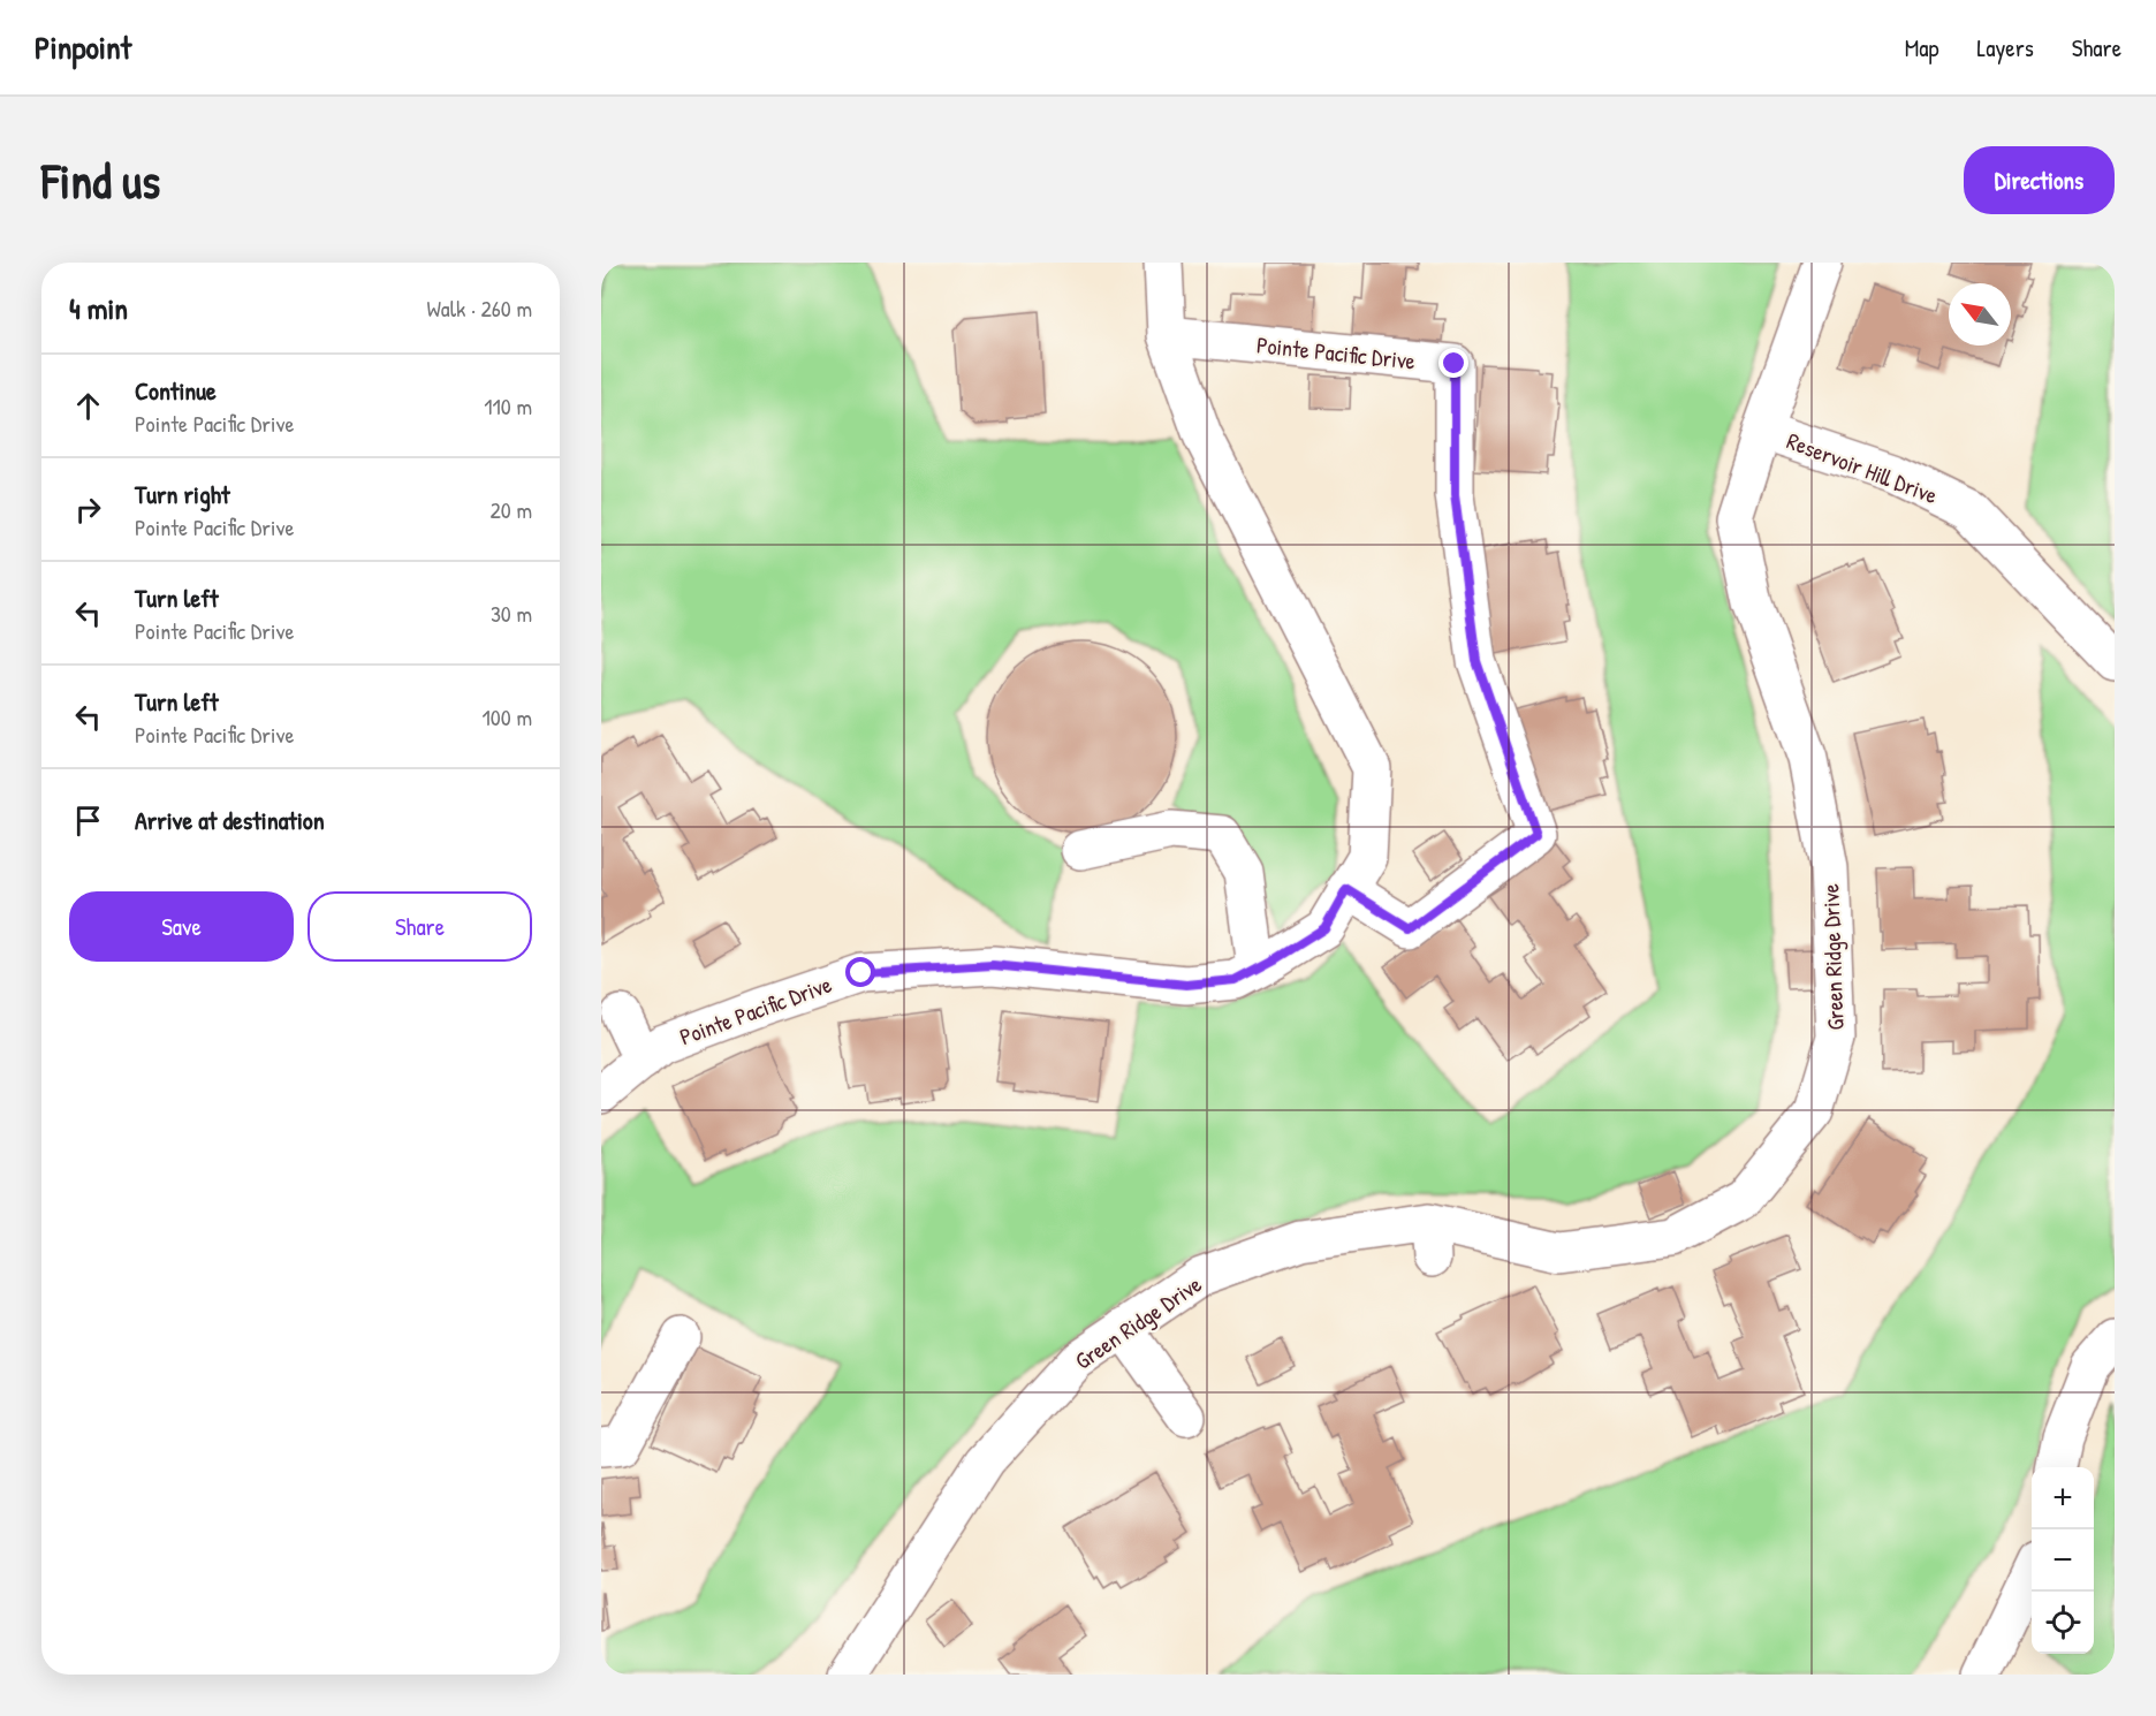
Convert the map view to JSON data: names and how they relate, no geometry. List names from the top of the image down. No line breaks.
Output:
{"streets":{"street":["Pointe Pacific Drive","Reservoir Hill Drive","Green Ridge Drive"]},"crossings":[["Reservoir Hill Drive","Green Ridge Drive"]],"north":"top left","page":{"header":"Pinpoint","nav":["Map","Layers","Share"],"buttons":["Directions",["Save","Share"]],"title":"Find us","heading":["4 min","Walk · 260 m"],"list":[["Continue","Pointe Pacific Drive","110 m"],["Turn right","Pointe Pacific Drive","20 m"],["Turn left","Pointe Pacific Drive","30 m"],["Turn left","Pointe Pacific Drive","100 m"],"Arrive at destination"],"map_buttons":["+","−"]}}
